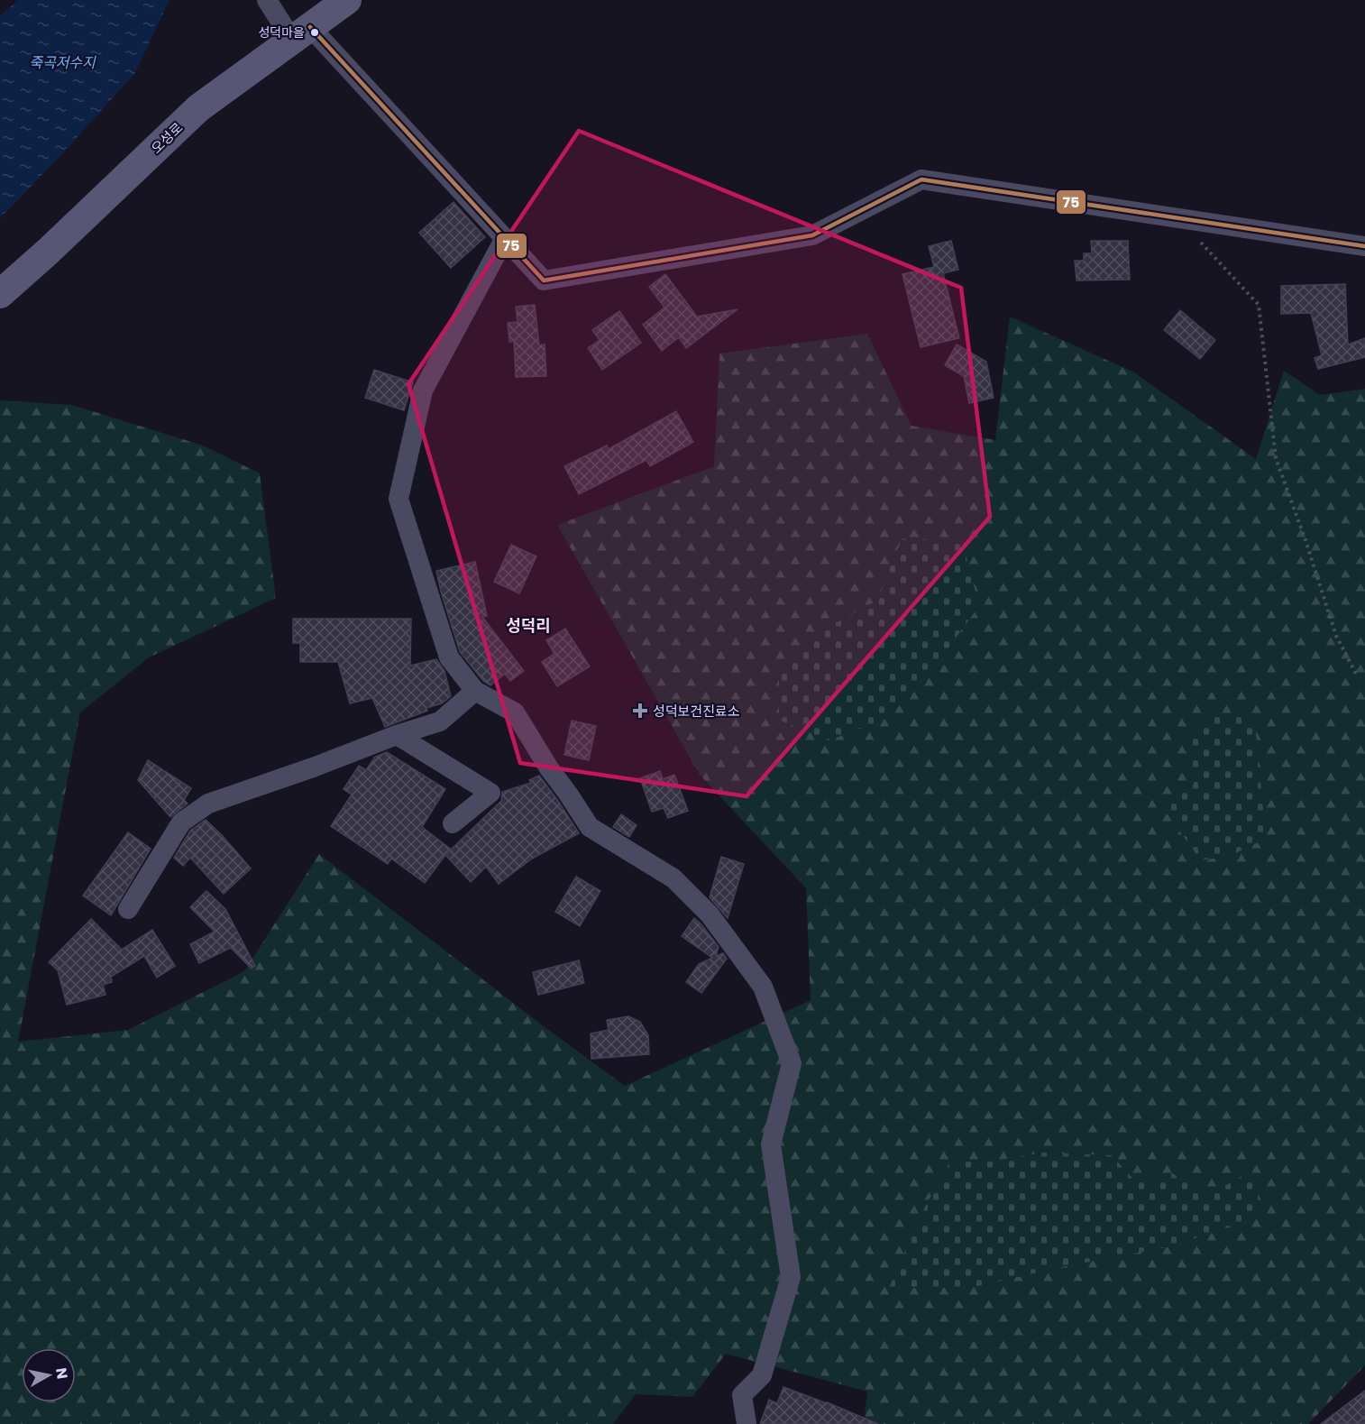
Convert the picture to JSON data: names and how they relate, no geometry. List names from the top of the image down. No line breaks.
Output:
{"streets":{"main road":["오성로"]},"districts":["성덕리"],"water":["죽곡저수지"],"places":{"other":["성덕마을"],"health":["성덕보건진료소"]},"lines":["transit line 75"],"north":"right"}
